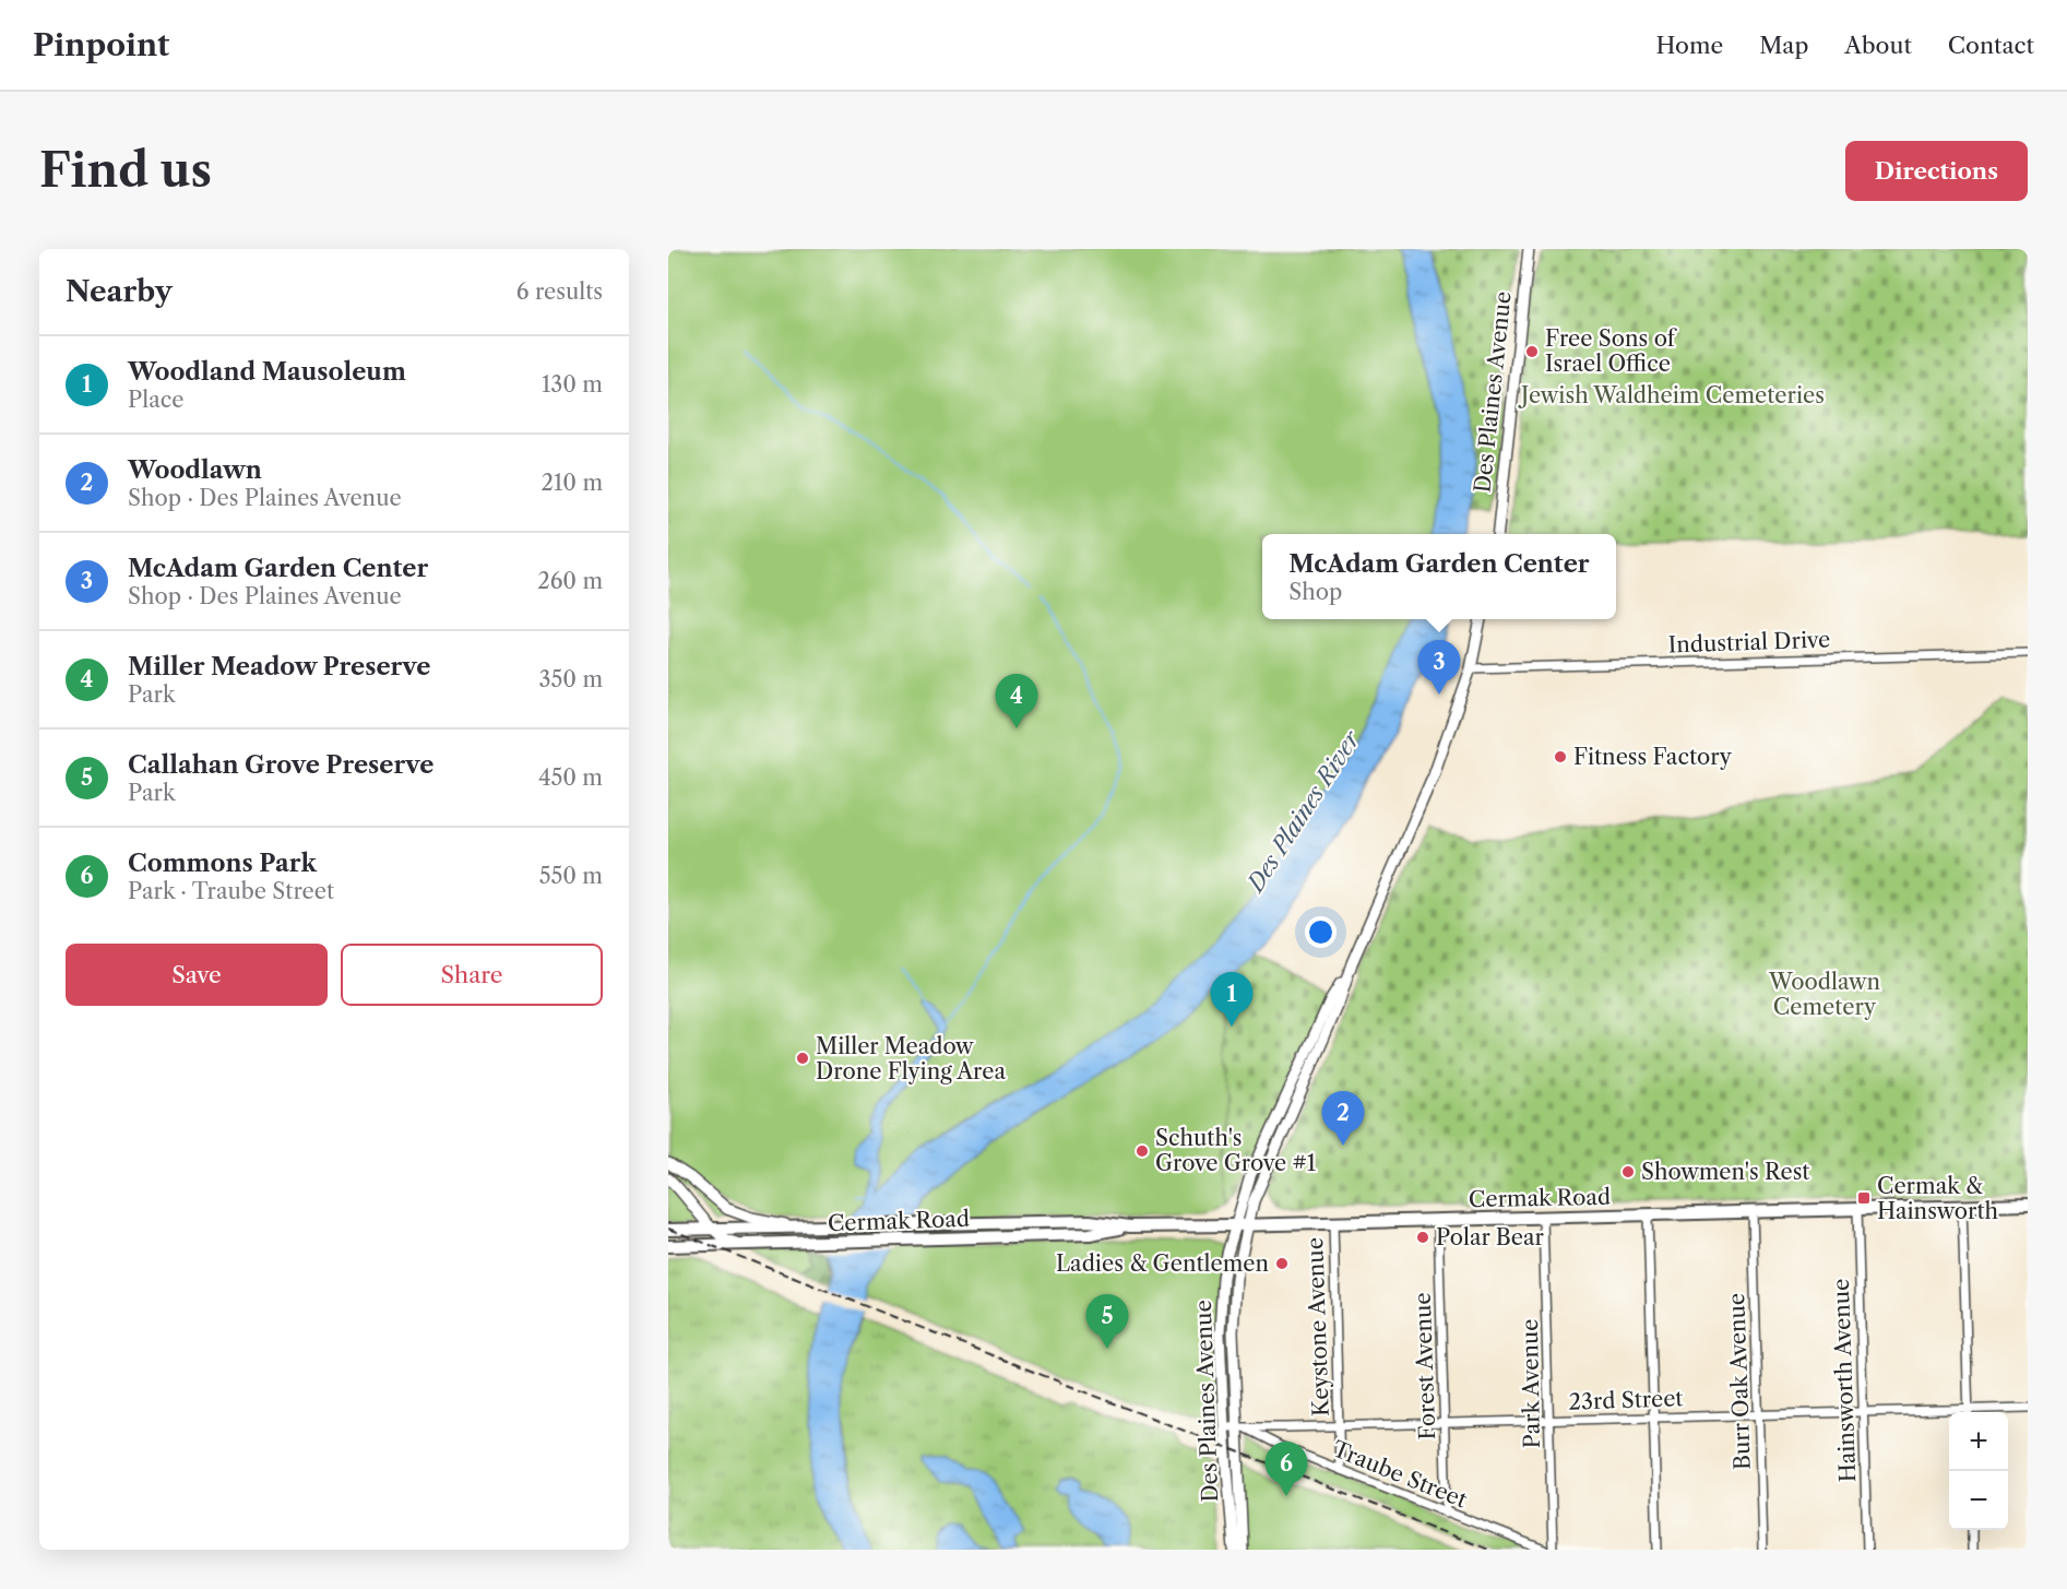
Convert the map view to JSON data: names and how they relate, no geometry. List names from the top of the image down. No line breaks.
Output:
{"streets":{"main road":["Des Plaines Avenue","Cermak Road"],"street":["Industrial Drive","Keystone Avenue","Forest Avenue","Hainsworth Avenue","Burr Oak Avenue","Park Avenue","23rd Street","Traube Street"]},"crossings":[["Des Plaines Avenue","Industrial Drive"],["Des Plaines Avenue","Cermak Road"],["Des Plaines Avenue","23rd Street"],["Des Plaines Avenue","Traube Street"],["Cermak Road","Keystone Avenue"],["Cermak Road","Forest Avenue"],["Cermak Road","Hainsworth Avenue"],["Cermak Road","Burr Oak Avenue"],["Cermak Road","Park Avenue"],["Keystone Avenue","23rd Street"],["Keystone Avenue","Traube Street"],["Forest Avenue","23rd Street"],["Forest Avenue","Traube Street"],["Hainsworth Avenue","23rd Street"],["Burr Oak Avenue","23rd Street"],["Park Avenue","23rd Street"],["23rd Street","Traube Street"]],"water":["Des Plaines River"],"parks":["Jewish Waldheim Cemeteries","Woodlawn Cemetery"],"places":{"other":["Free Sons of Israel Office","Fitness Factory","Miller Meadow Drone Flying Area","Schuth's Grove Grove #1","Showmen's Rest","Polar Bear","Ladies & Gentlemen"],"transit":["Cermak & Hainsworth"]},"page":{"header":"Pinpoint","nav":["Home","Map","About","Contact"],"buttons":["Directions",["Save","Share"]],"title":"Find us","heading":["Nearby","6 results"],"list":[{"mark":"1","name":"Woodland Mausoleum","note":"Place","value":"130 m"},{"mark":"2","name":"Woodlawn","note":"Shop · Des Plaines Avenue","value":"210 m"},{"mark":"3","name":"McAdam Garden Center","note":"Shop · Des Plaines Avenue","value":"260 m"},{"mark":"4","name":"Miller Meadow Preserve","note":"Park","value":"350 m"},{"mark":"5","name":"Callahan Grove Preserve","note":"Park","value":"450 m"},{"mark":"6","name":"Commons Park","note":"Park · Traube Street","value":"550 m"}],"popup":["McAdam Garden Center","Shop"],"pins":["3","4","1","2","5","6"],"map_buttons":["+","−"]}}
